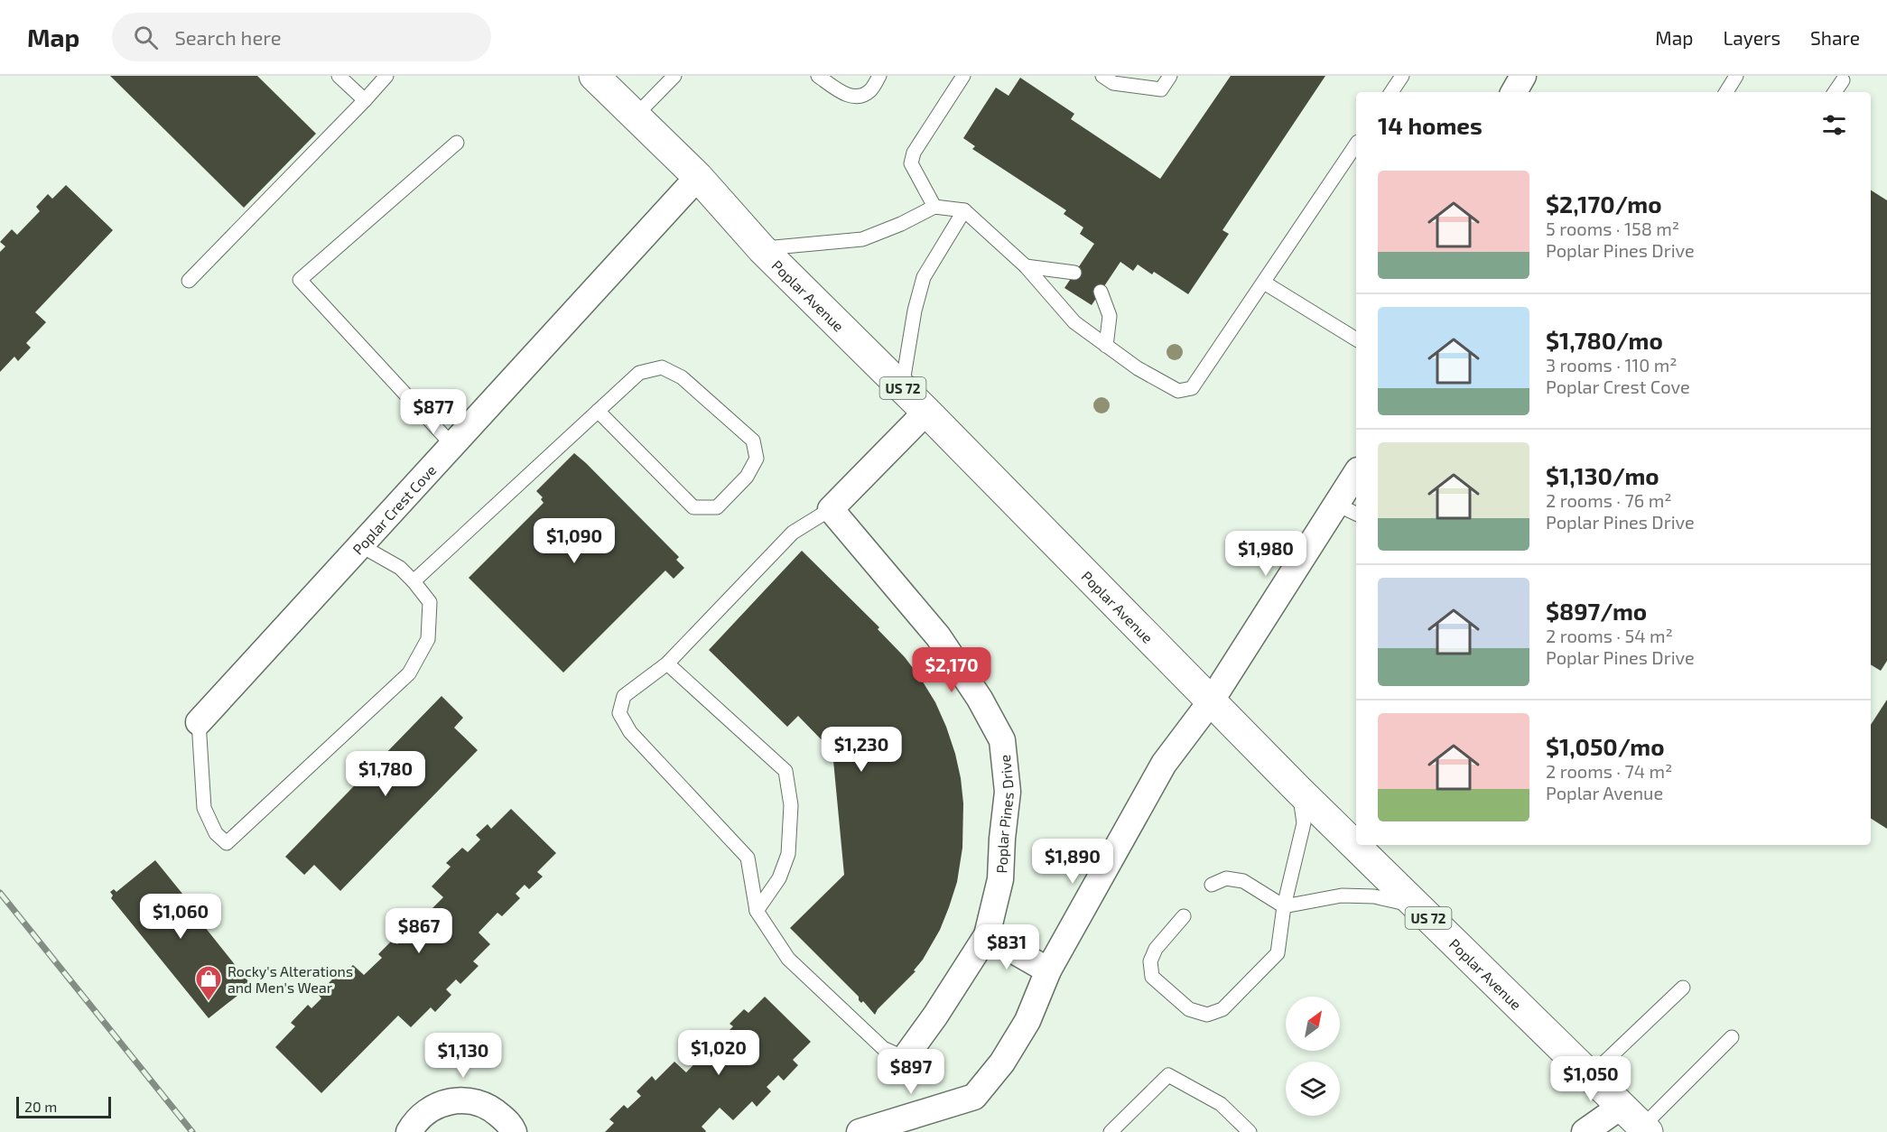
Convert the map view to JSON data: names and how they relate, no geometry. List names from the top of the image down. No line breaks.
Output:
{"streets":{"main road":["Poplar Avenue","US 72"],"street":["Poplar Crest Cove","Poplar Pines Drive"]},"crossings":[["Poplar Avenue","Poplar Crest Cove"]],"places":{"shop":["Rocky's Alterations and Men's Wear"]},"scale_bar":"20 m","north":"top right","page":{"header":"Map","search":"Search here","nav":["Map","Layers","Share"],"heading":"14 homes","list":[{"name":"$2,170/mo","note":"5 rooms · 158 m² · Poplar Pines Drive"},{"name":"$1,780/mo","note":"3 rooms · 110 m² · Poplar Crest Cove"},{"name":"$1,130/mo","note":"2 rooms · 76 m² · Poplar Pines Drive"},{"name":"$897/mo","note":"2 rooms · 54 m² · Poplar Pines Drive"},{"name":"$1,050/mo","note":"2 rooms · 74 m² · Poplar Avenue"}],"price":["$877","$1,090","$1,980","$2,170","$1,230","$1,780","$1,890","$1,060","$867","$831","$1,020","$1,130","$897","$1,050"],"scale":"20 m"}}
